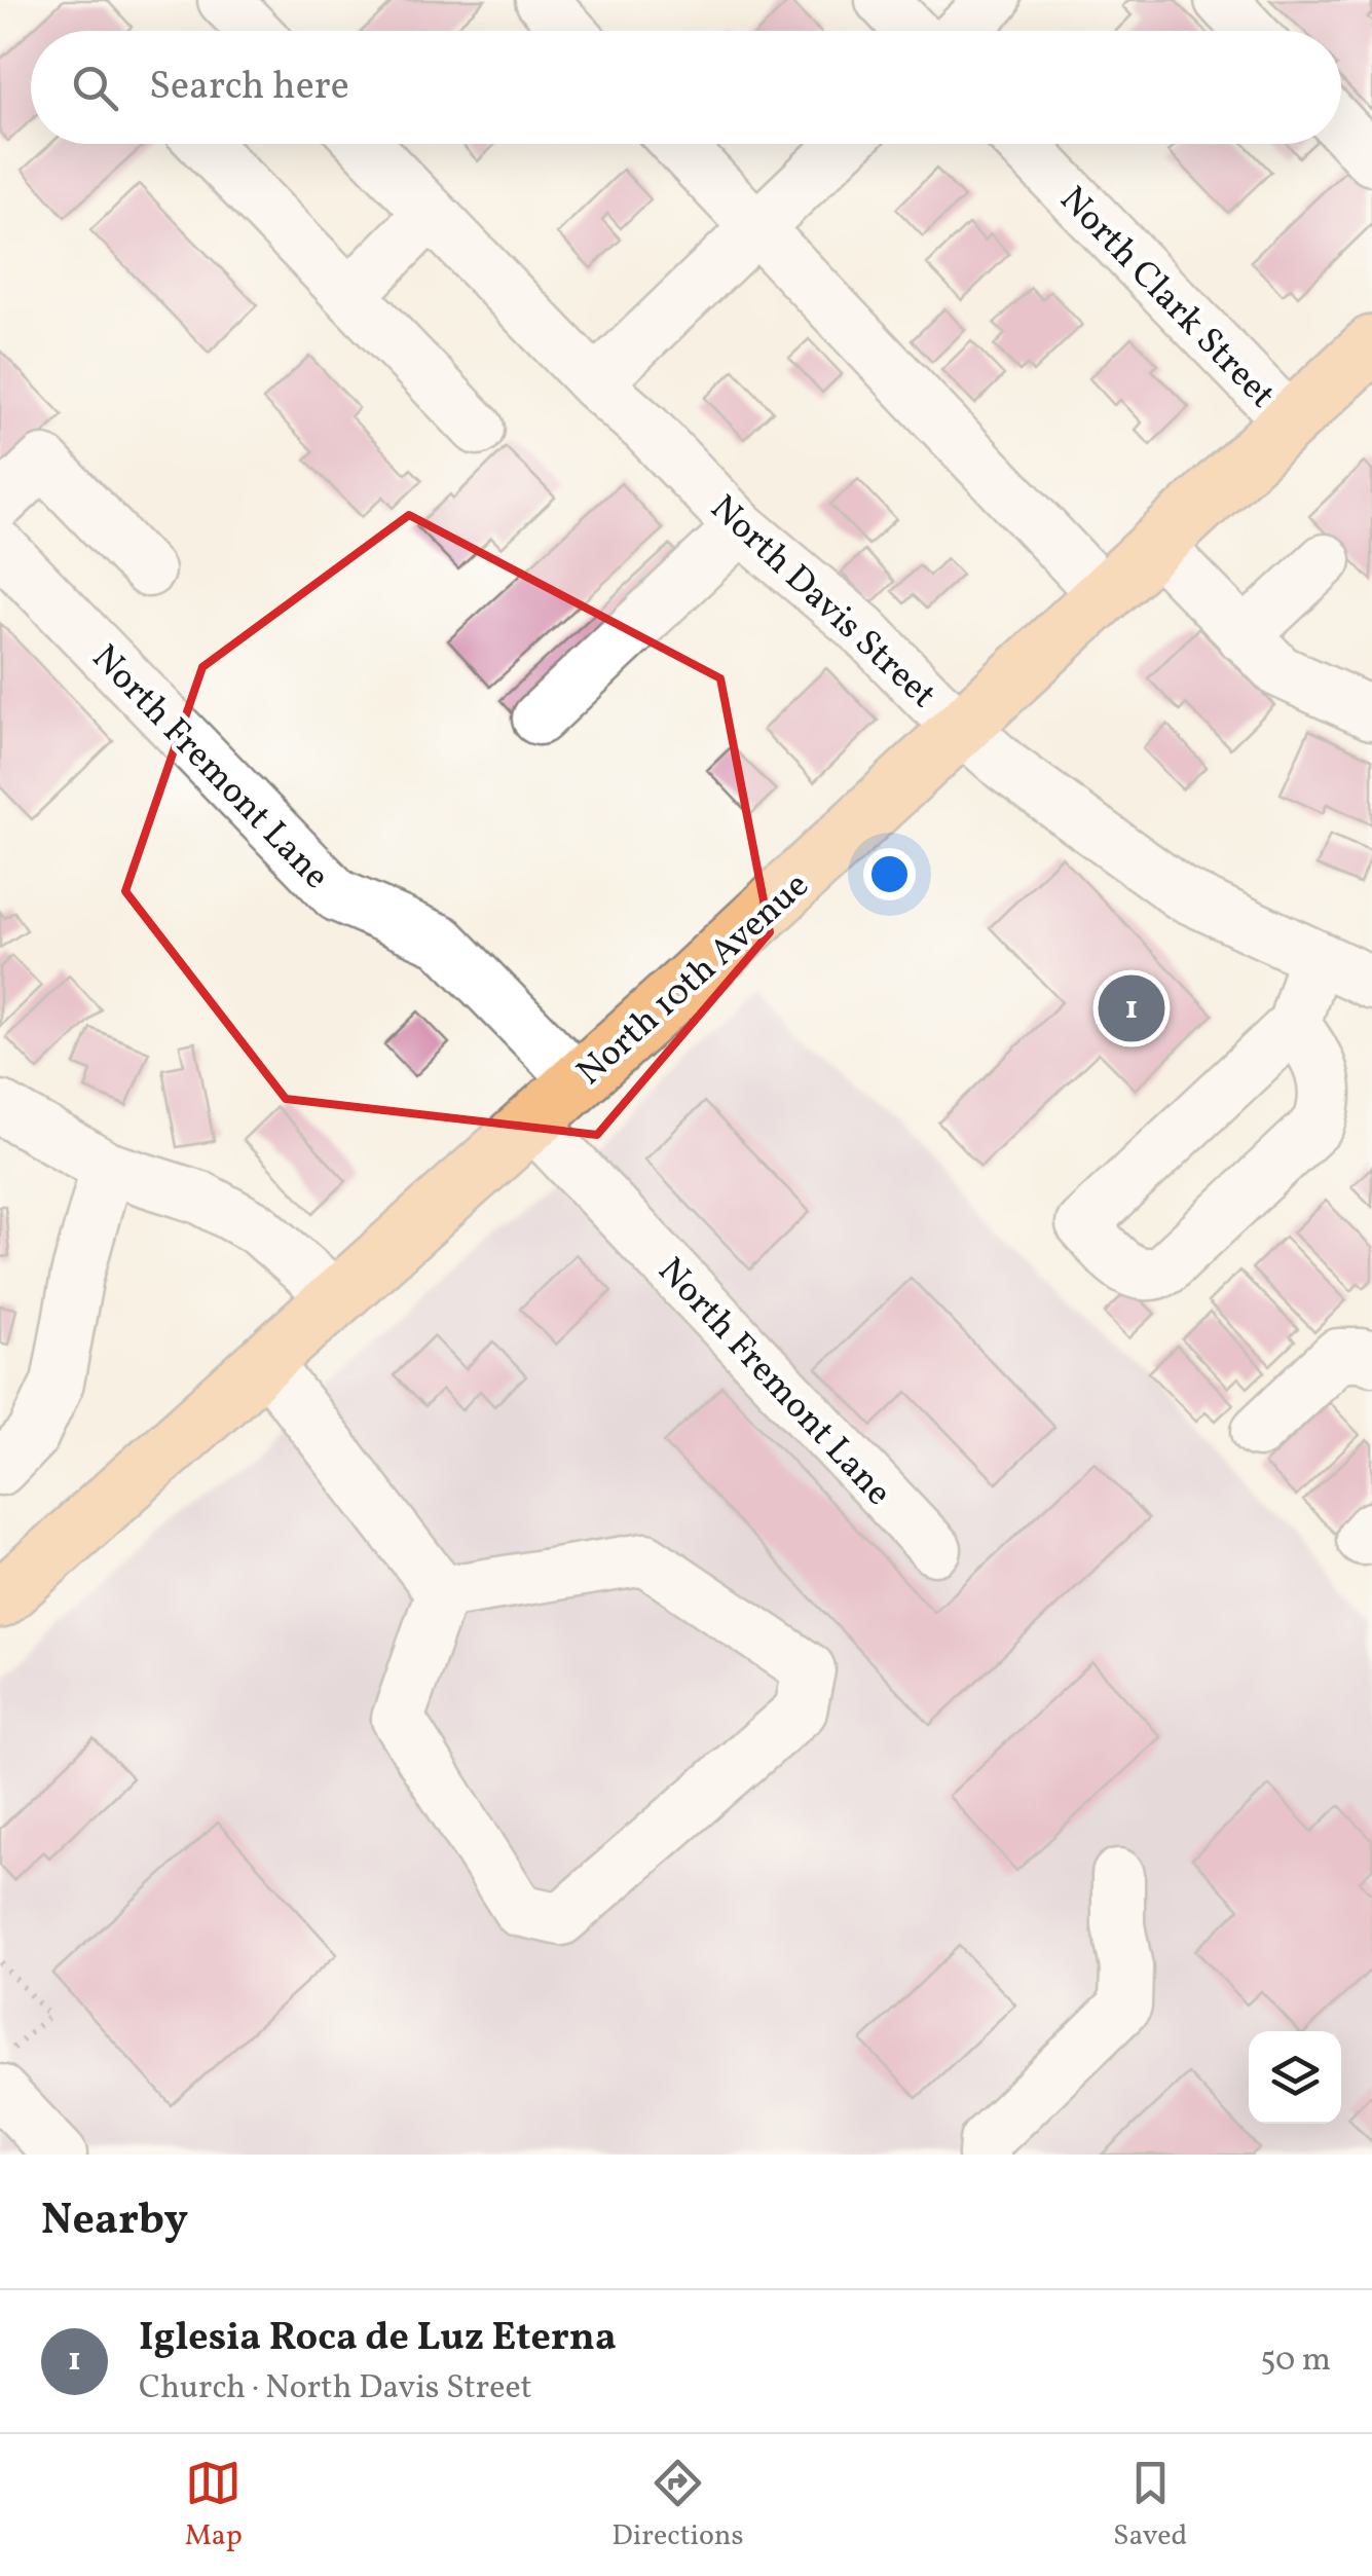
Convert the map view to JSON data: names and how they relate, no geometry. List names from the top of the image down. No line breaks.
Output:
{"streets":{"main road":["North 10th Avenue"],"street":["North Clark Street","North Davis Street","North Fremont Lane"]},"crossings":[["North Clark Street","North 10th Avenue"],["North Davis Street","North 10th Avenue"],["North Fremont Lane","North 10th Avenue"]],"page":{"search":"Search here","pins":"1","heading":"Nearby","list":[{"mark":"1","name":"Iglesia Roca de Luz Eterna","note":"Church · North Davis Street","value":"50 m"}],"nav":["Map","Directions","Saved"]}}
